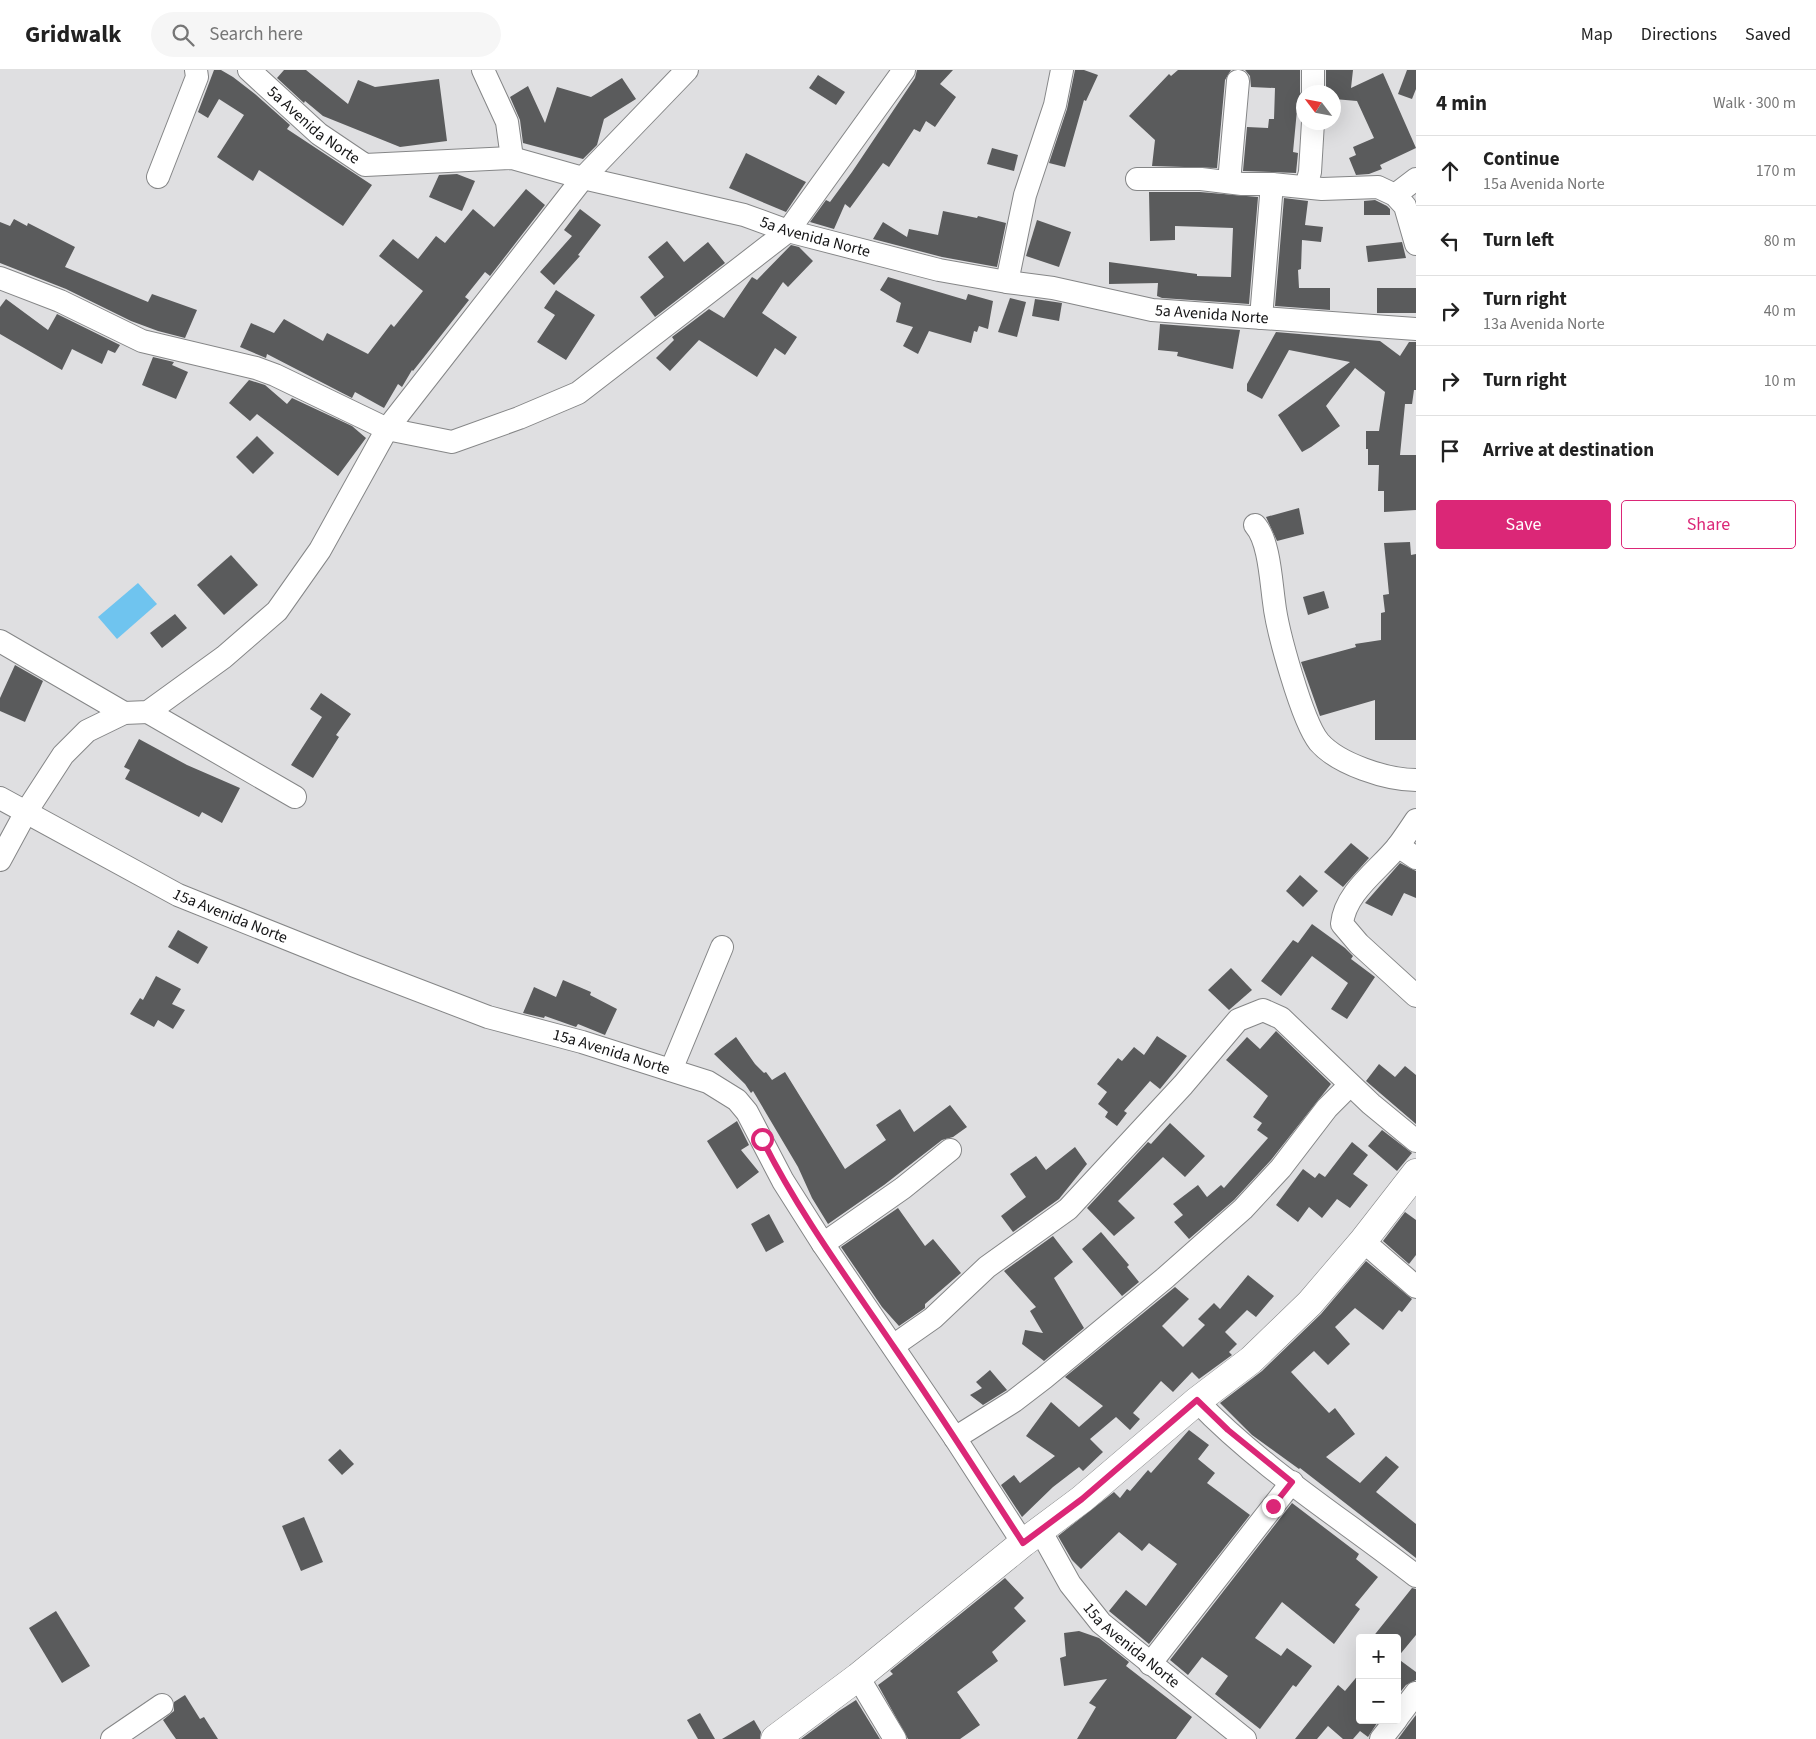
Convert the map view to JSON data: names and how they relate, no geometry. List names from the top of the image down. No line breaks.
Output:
{"streets":{"street":["5a Avenida Norte","15a Avenida Norte"]},"north":"top left","page":{"header":"Gridwalk","search":"Search here","nav":["Map","Directions","Saved"],"heading":["4 min","Walk · 300 m"],"list":[["Continue","15a Avenida Norte","170 m"],["Turn left","80 m"],["Turn right","13a Avenida Norte","40 m"],["Turn right","10 m"],"Arrive at destination"],"buttons":["Save","Share"],"map_buttons":["+","−"]}}
